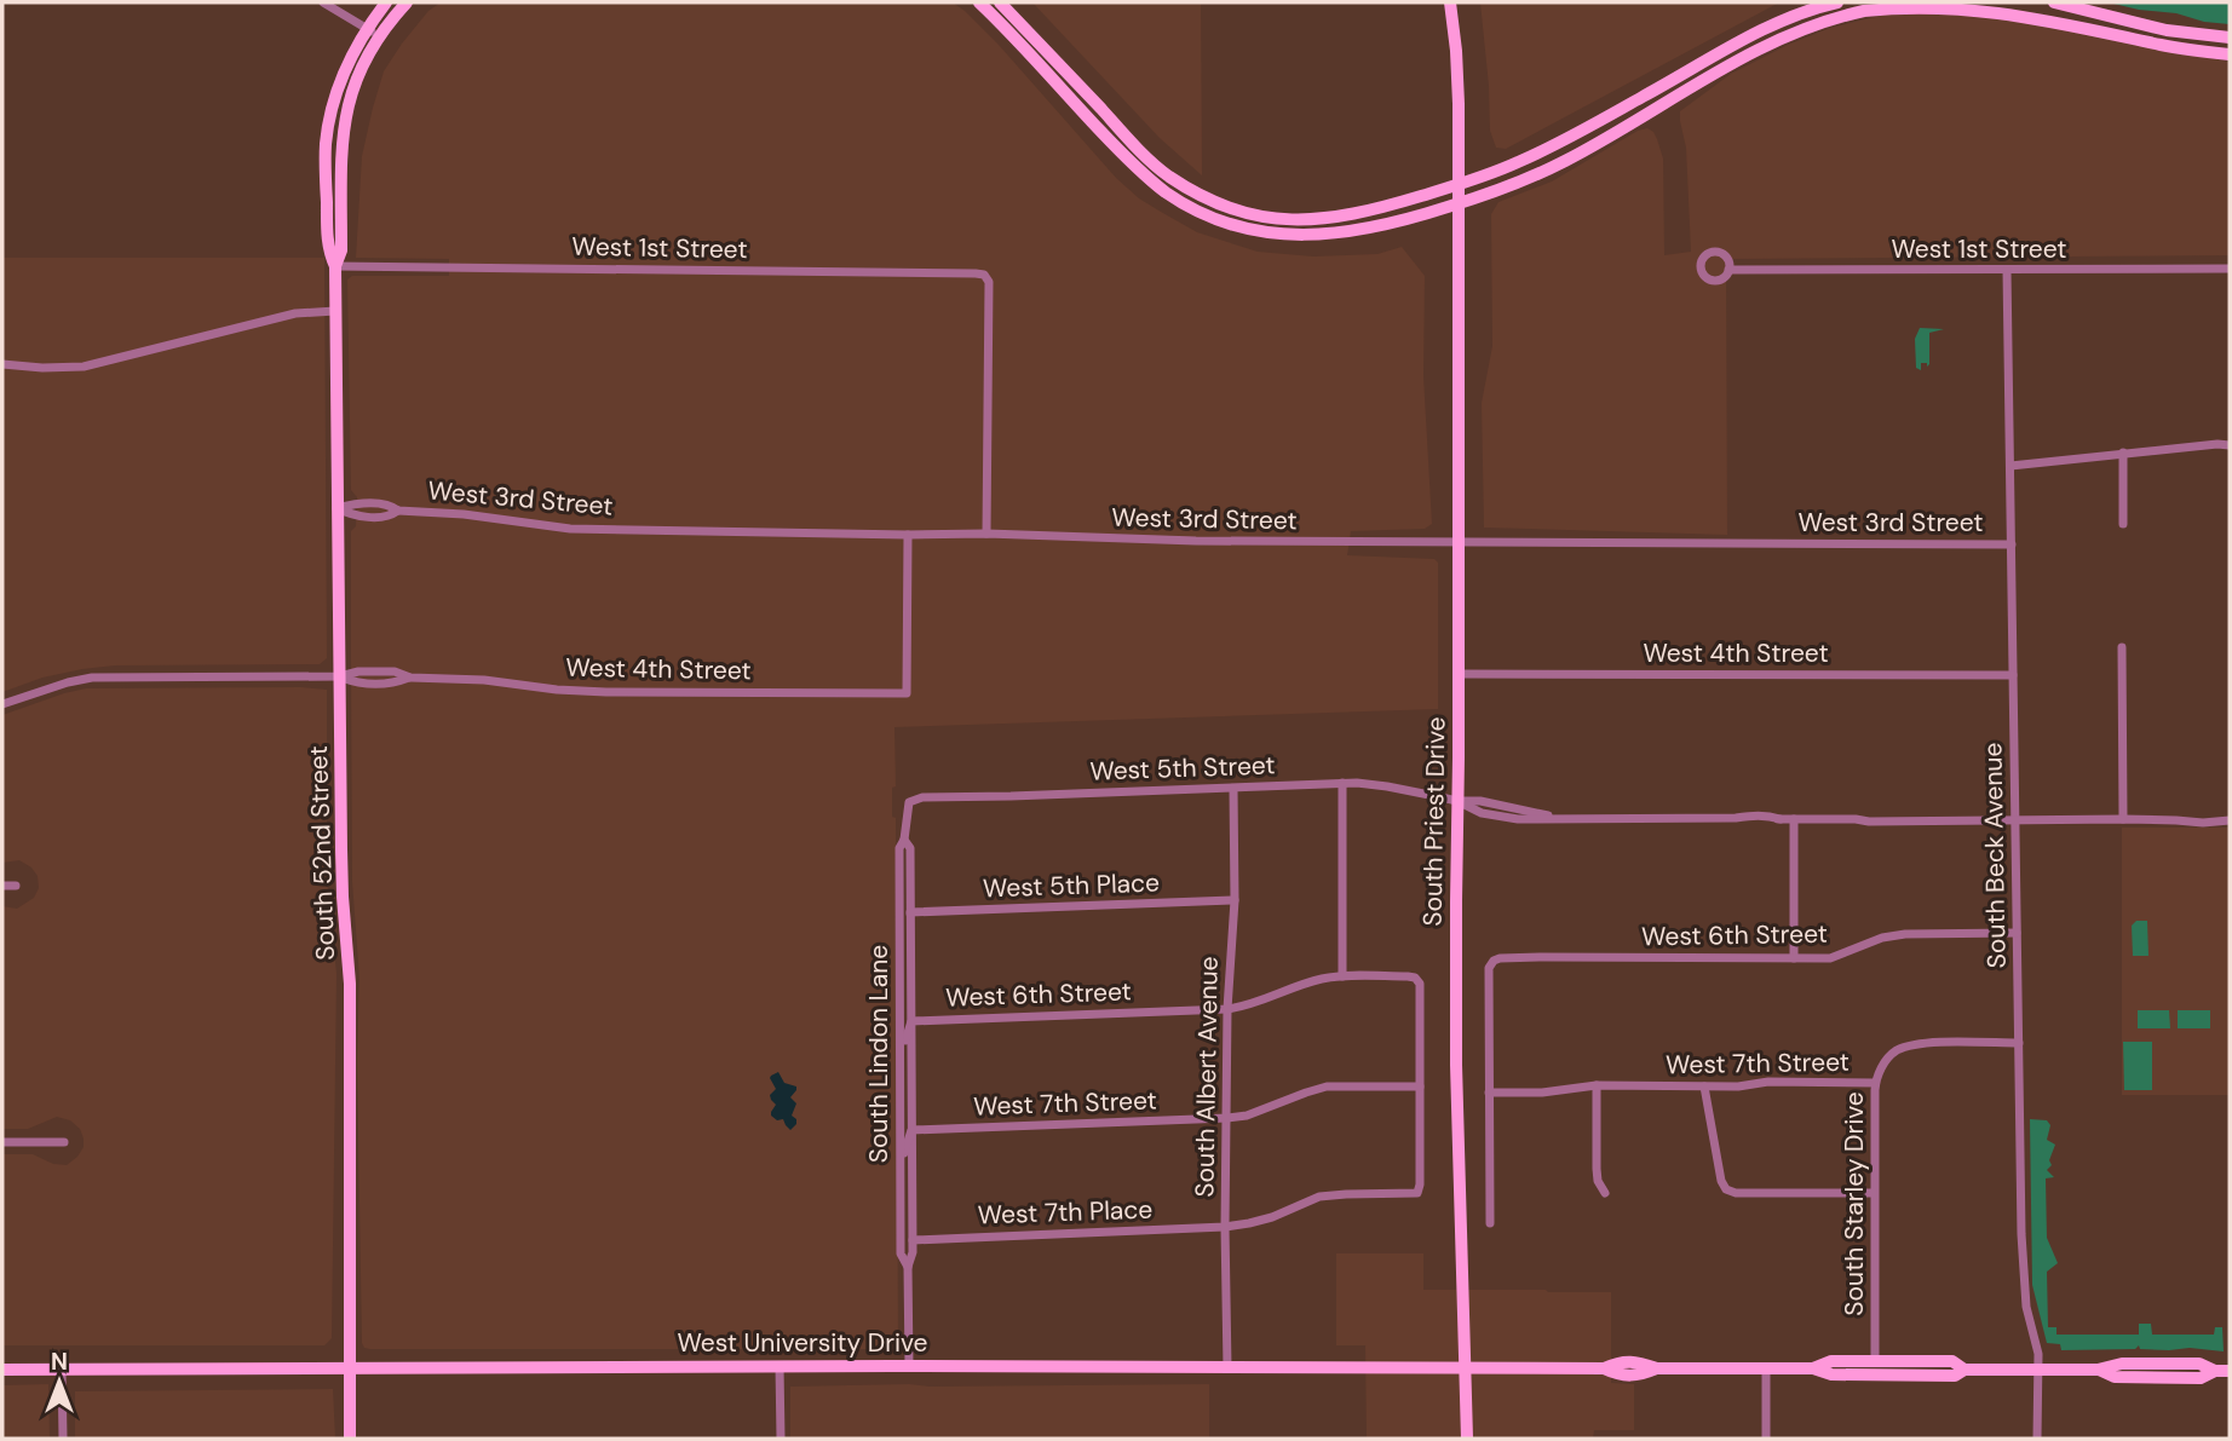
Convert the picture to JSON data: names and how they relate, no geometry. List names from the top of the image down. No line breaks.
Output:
{"streets":{"main road":["South Priest Drive","South 52nd Street","West University Drive"],"street":["West 1st Street","West 3rd Street","West 4th Street","West 5th Street","South Beck Avenue","West 5th Place","West 6th Street","South Lindon Lane","West 7th Street","South Albert Avenue","South Starley Drive","West 7th Place"]},"crossings":[["West 1st Street","West 3rd Street"],["West 1st Street","South 52nd Street"],["West 1st Street","South Beck Avenue"],["West 3rd Street","West 4th Street"],["West 3rd Street","South Priest Drive"],["West 3rd Street","South 52nd Street"],["West 3rd Street","South Beck Avenue"],["West 4th Street","South Priest Drive"],["West 4th Street","South 52nd Street"],["West 4th Street","South Beck Avenue"],["West 5th Street","South Priest Drive"],["West 5th Street","South Beck Avenue"],["West 5th Street","South Lindon Lane"],["West 5th Street","South Albert Avenue"],["South Priest Drive","West University Drive"],["South 52nd Street","West University Drive"],["South Beck Avenue","West 6th Street"],["South Beck Avenue","South Starley Drive"],["South Beck Avenue","West University Drive"],["West 5th Place","South Lindon Lane"],["West 5th Place","South Albert Avenue"],["West 6th Street","South Lindon Lane"],["West 6th Street","West 7th Street"],["West 6th Street","South Albert Avenue"],["West 6th Street","West 7th Place"],["South Lindon Lane","West 7th Street"],["South Lindon Lane","West 7th Place"],["South Lindon Lane","West University Drive"],["West 7th Street","South Albert Avenue"],["West 7th Street","South Starley Drive"],["West 7th Street","West 7th Place"],["South Albert Avenue","West 7th Place"],["South Albert Avenue","West University Drive"],["South Starley Drive","West University Drive"]],"north":"top"}
